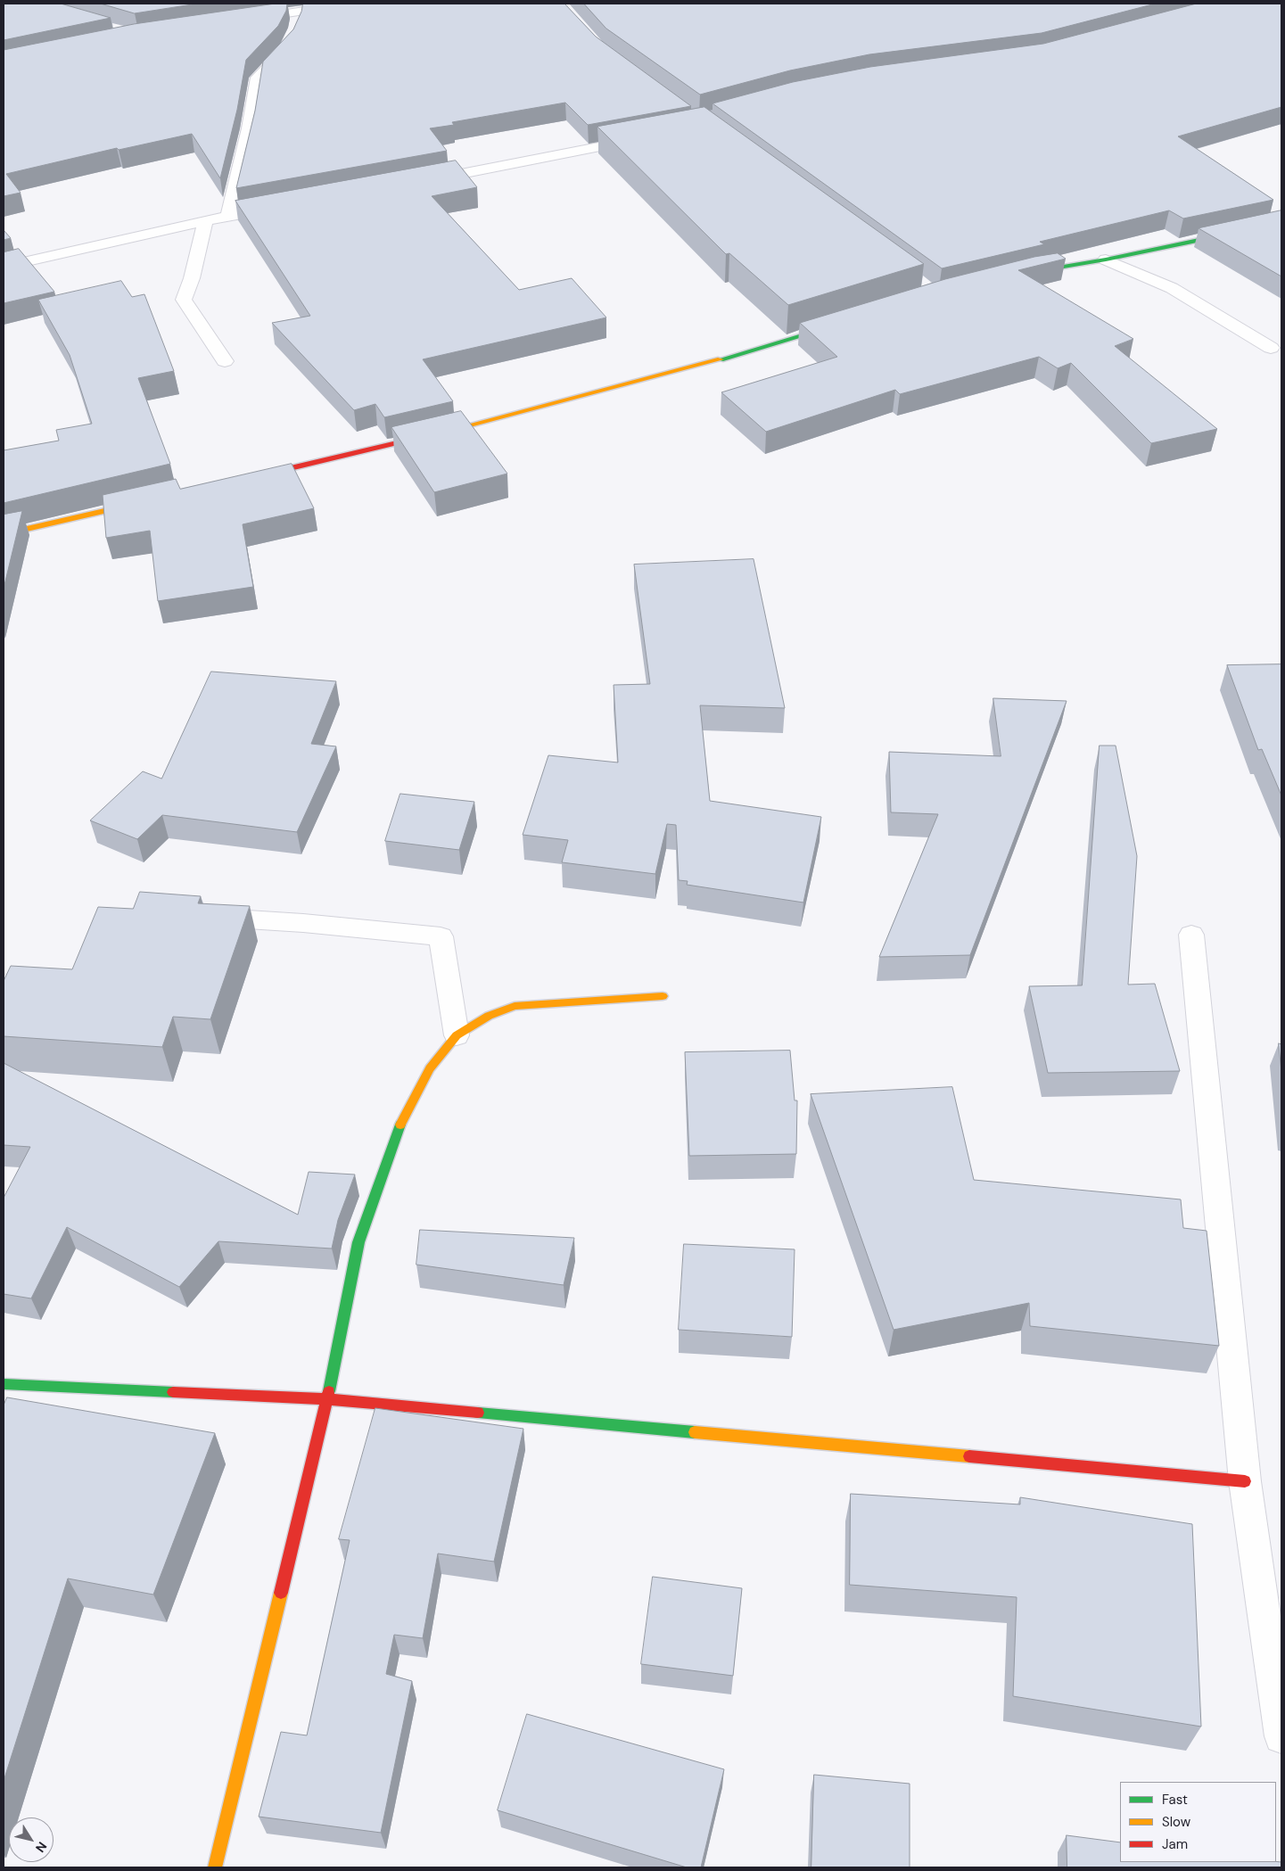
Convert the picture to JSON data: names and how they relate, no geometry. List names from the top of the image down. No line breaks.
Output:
{"legend":["Fast","Slow","Jam"],"north":"bottom right"}
